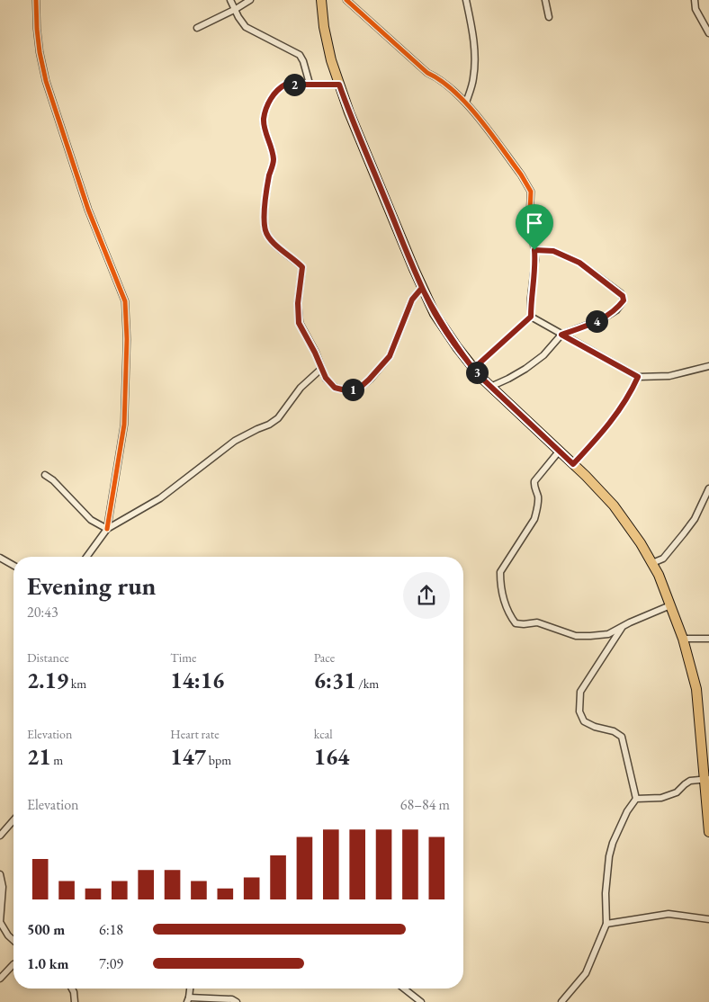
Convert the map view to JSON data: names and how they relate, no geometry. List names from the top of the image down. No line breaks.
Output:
{"page":{"pins":["2","4","3","1"],"heading":["Evening run","20:43"],"stats":[["Distance","2.19 km"],["Time","14:16"],["Pace","6:31 /km"],["Elevation","21 m"],["Heart rate","147 bpm"],["kcal","164"]],"chart":["Elevation","68–84 m"],"list":[{"name":"500 m","note":"6:18"},{"name":"1.0 km","note":"7:09"}]}}
